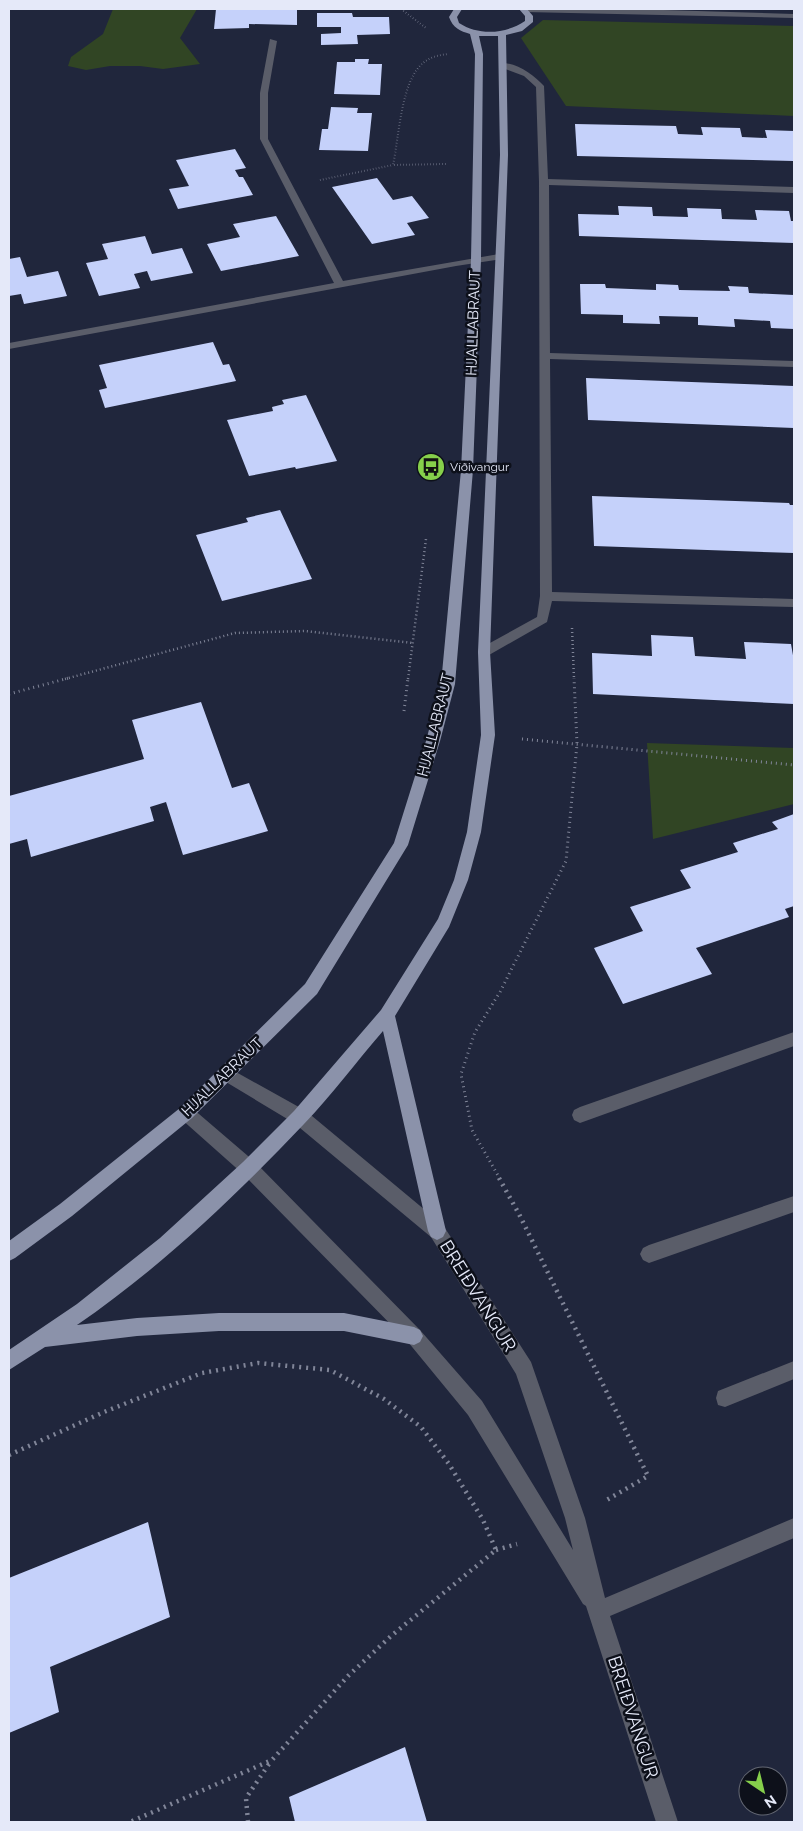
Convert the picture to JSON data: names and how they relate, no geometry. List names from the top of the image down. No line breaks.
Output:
{"streets":{"main road":["HJALLABRAUT"],"street":["BREIÐVANGUR"]},"crossings":[["HJALLABRAUT","BREIÐVANGUR"]],"places":{"bus stop":["Víðivangur"]},"north":"bottom right"}
